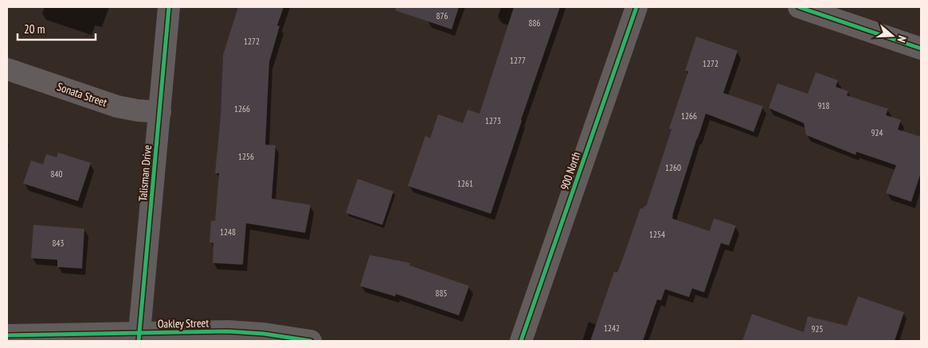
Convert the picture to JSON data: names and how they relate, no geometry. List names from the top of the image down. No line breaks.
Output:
{"streets":{"street":["Sonata Street","900 North","Talisman Drive","Oakley Street"]},"crossings":[["Sonata Street","Talisman Drive"],["Talisman Drive","Oakley Street"]],"house_numbers":["876","886","1272","1277","1272","918","1266","1266","1273","924","1256","1260","840","1261","1248","1254","843","885","1242","925"],"scale_bar":"20 m","north":"right"}
